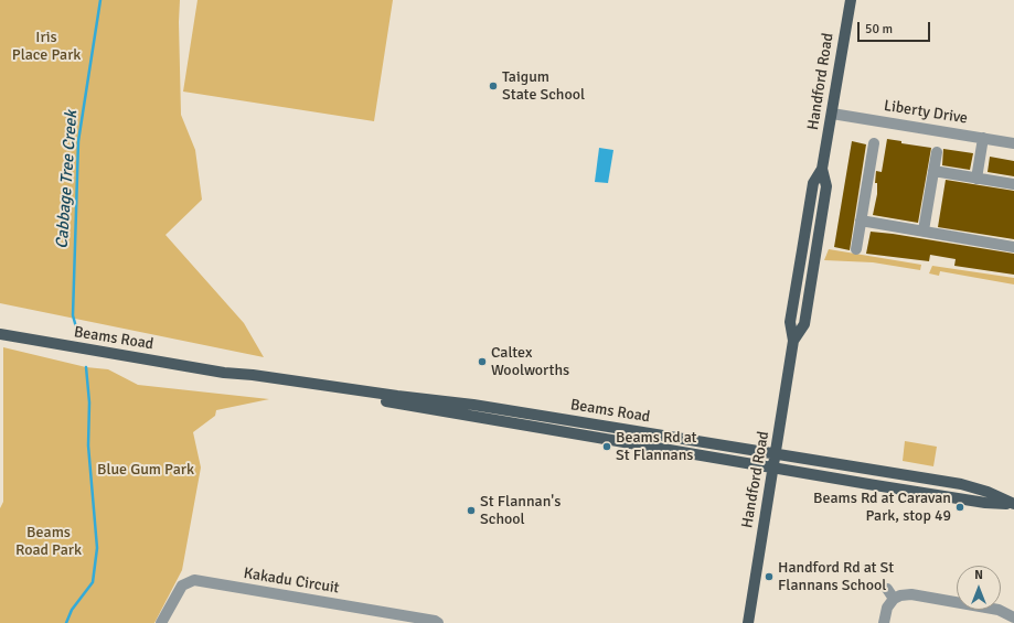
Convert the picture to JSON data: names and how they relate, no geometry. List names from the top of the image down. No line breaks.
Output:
{"streets":{"main road":["Handford Road","Beams Road"],"street":["Liberty Drive","Kakadu Circuit"]},"crossings":[["Handford Road","Liberty Drive"],["Handford Road","Beams Road"]],"water":["Cabbage Tree Creek"],"parks":["Iris Place Park","Blue Gum Park","Beams Road Park"],"places":["Taigum State School","Caltex Woolworths","Beams Rd at St Flannans","Beams Rd at Caravan Park, stop 49","St Flannan's School","Handford Rd at St Flannans School"],"scale_bar":"50 m","north":"top"}
